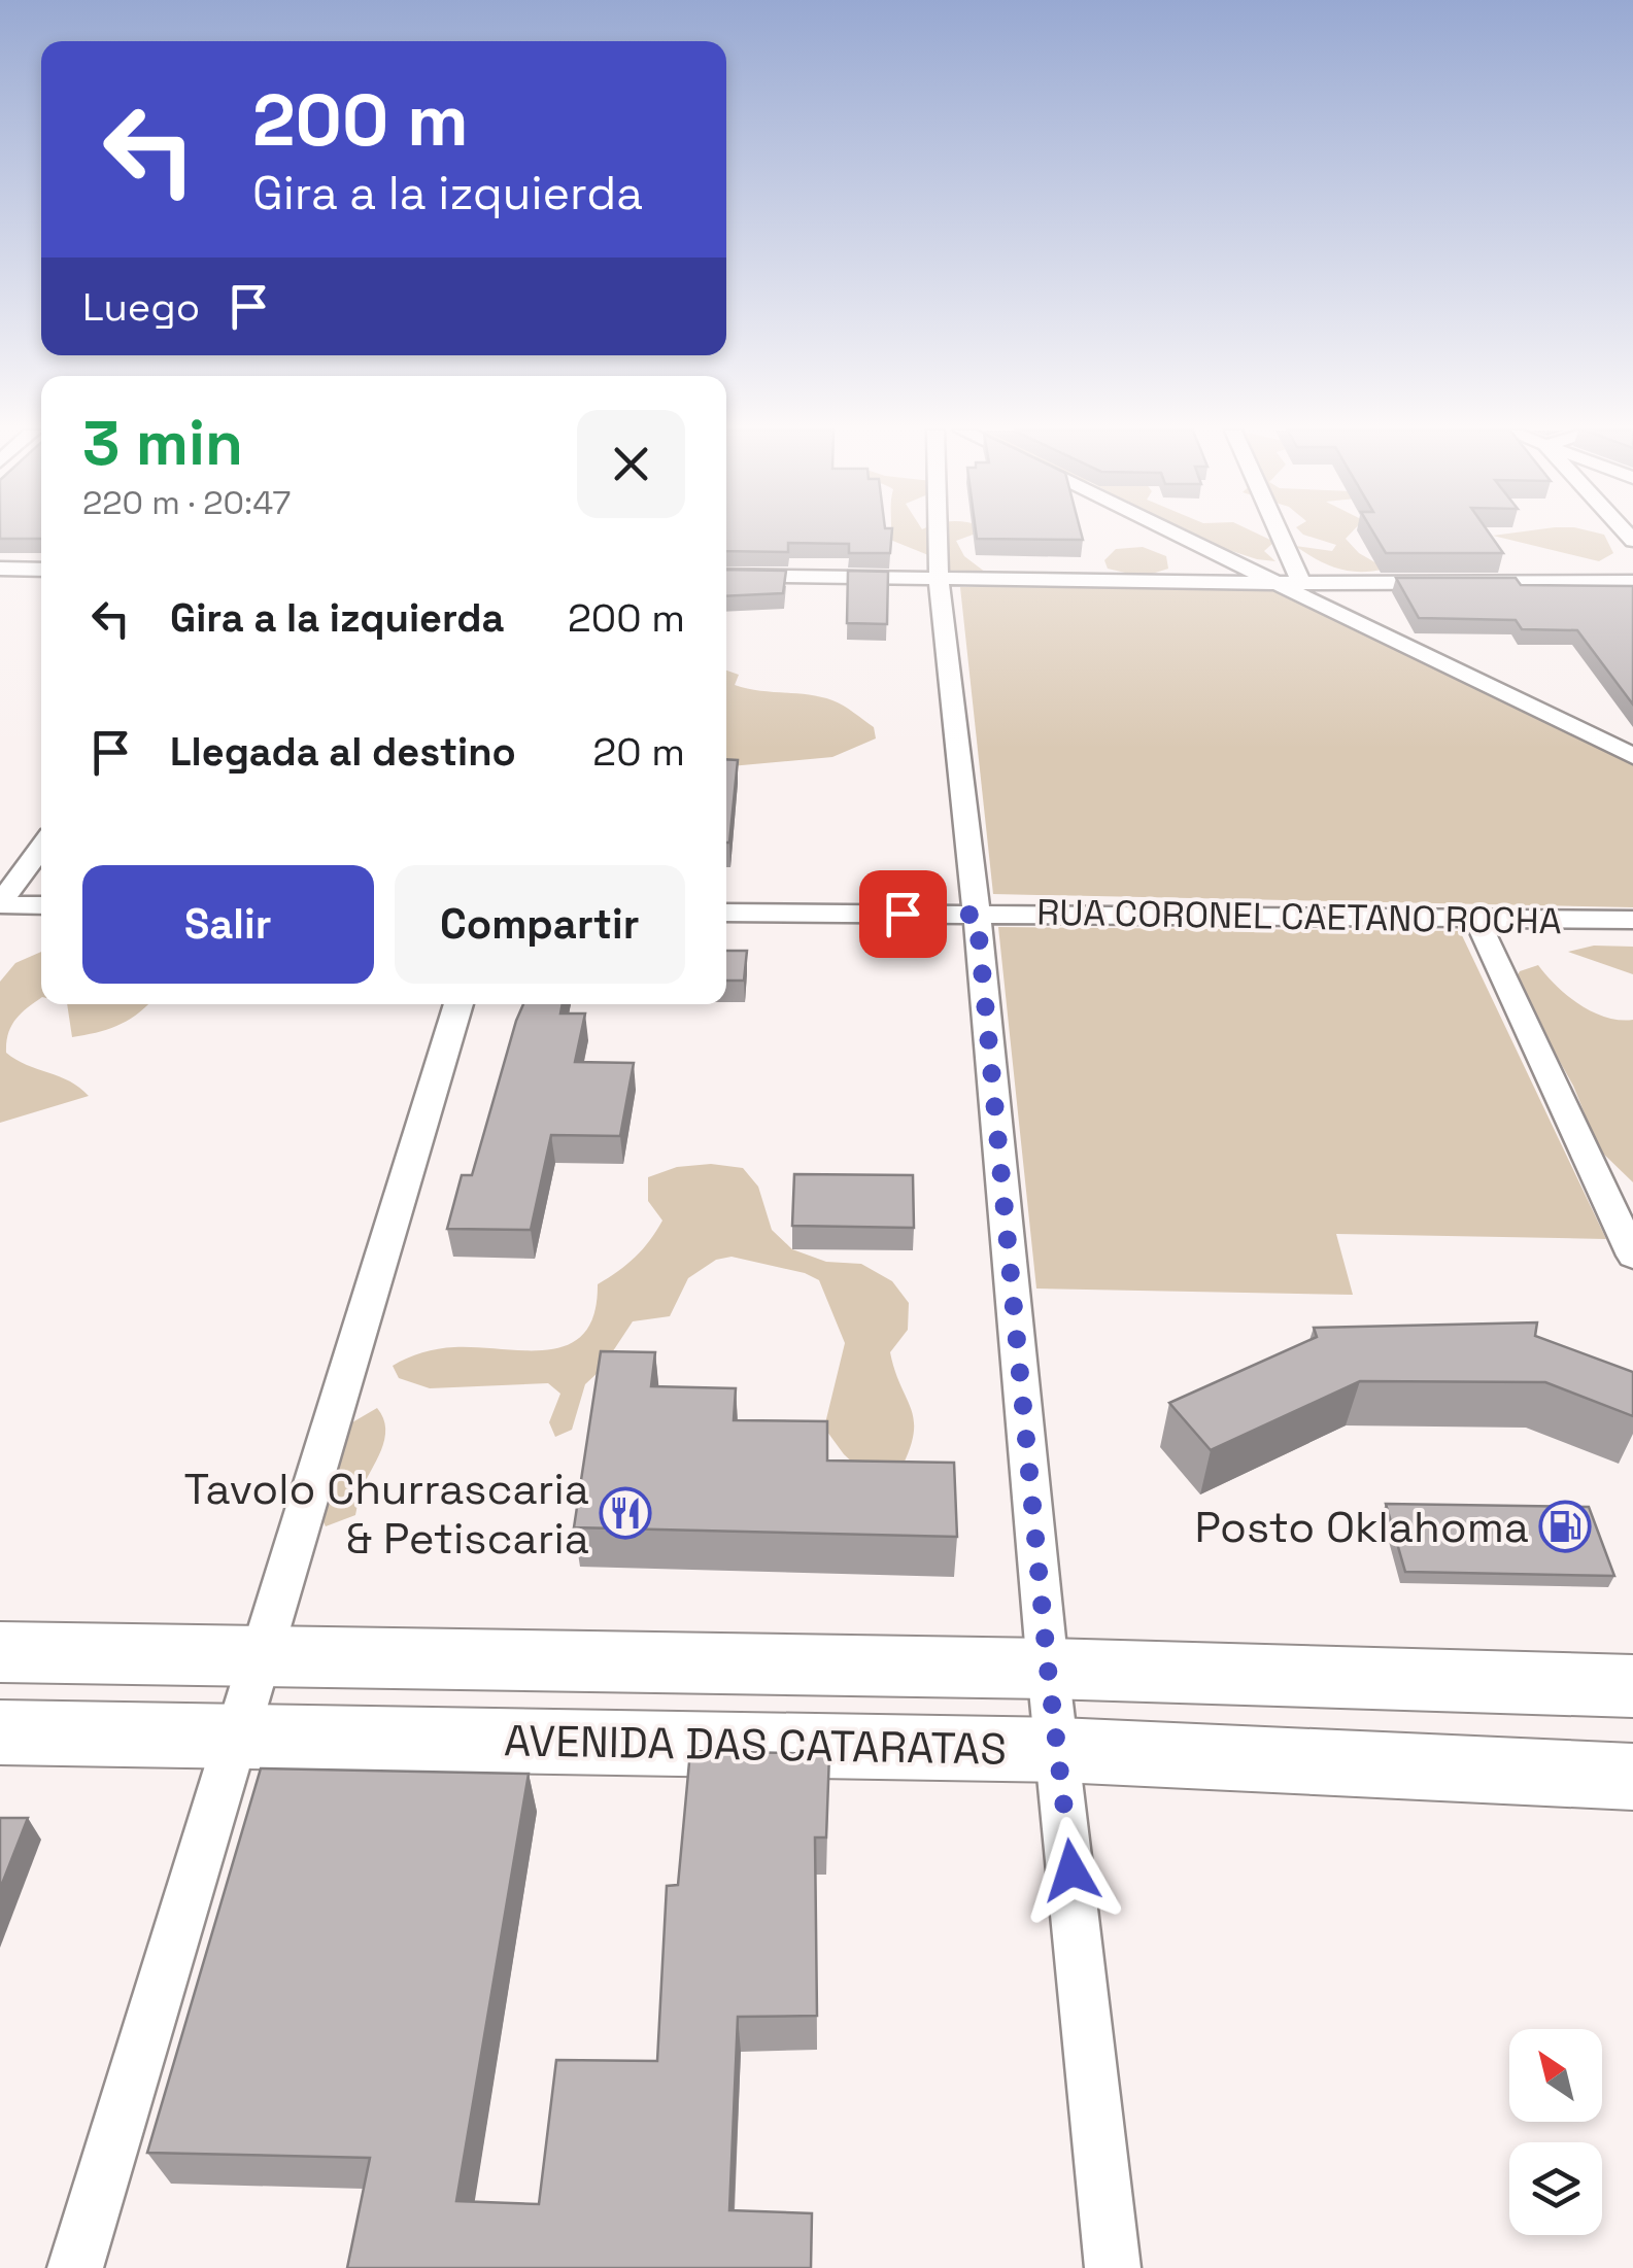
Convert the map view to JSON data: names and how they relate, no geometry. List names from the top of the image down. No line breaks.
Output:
{"streets":{"main road":["AVENIDA DAS CATARATAS"],"street":["RUA CORONEL CAETANO ROCHA"]},"places":{"restaurant":["Tavolo Churrascaria & Petiscaria"],"fuel station":["Posto Oklahoma"]},"north":"top left","page":{"turn":["200 m","Gira a la izquierda"],"then":"Luego","heading":["3 min","220 m · 20:47"],"list":[{"name":"Gira a la izquierda","value":"200 m"},{"name":"Llegada al destino","value":"20 m"}],"buttons":["Salir","Compartir"]}}
